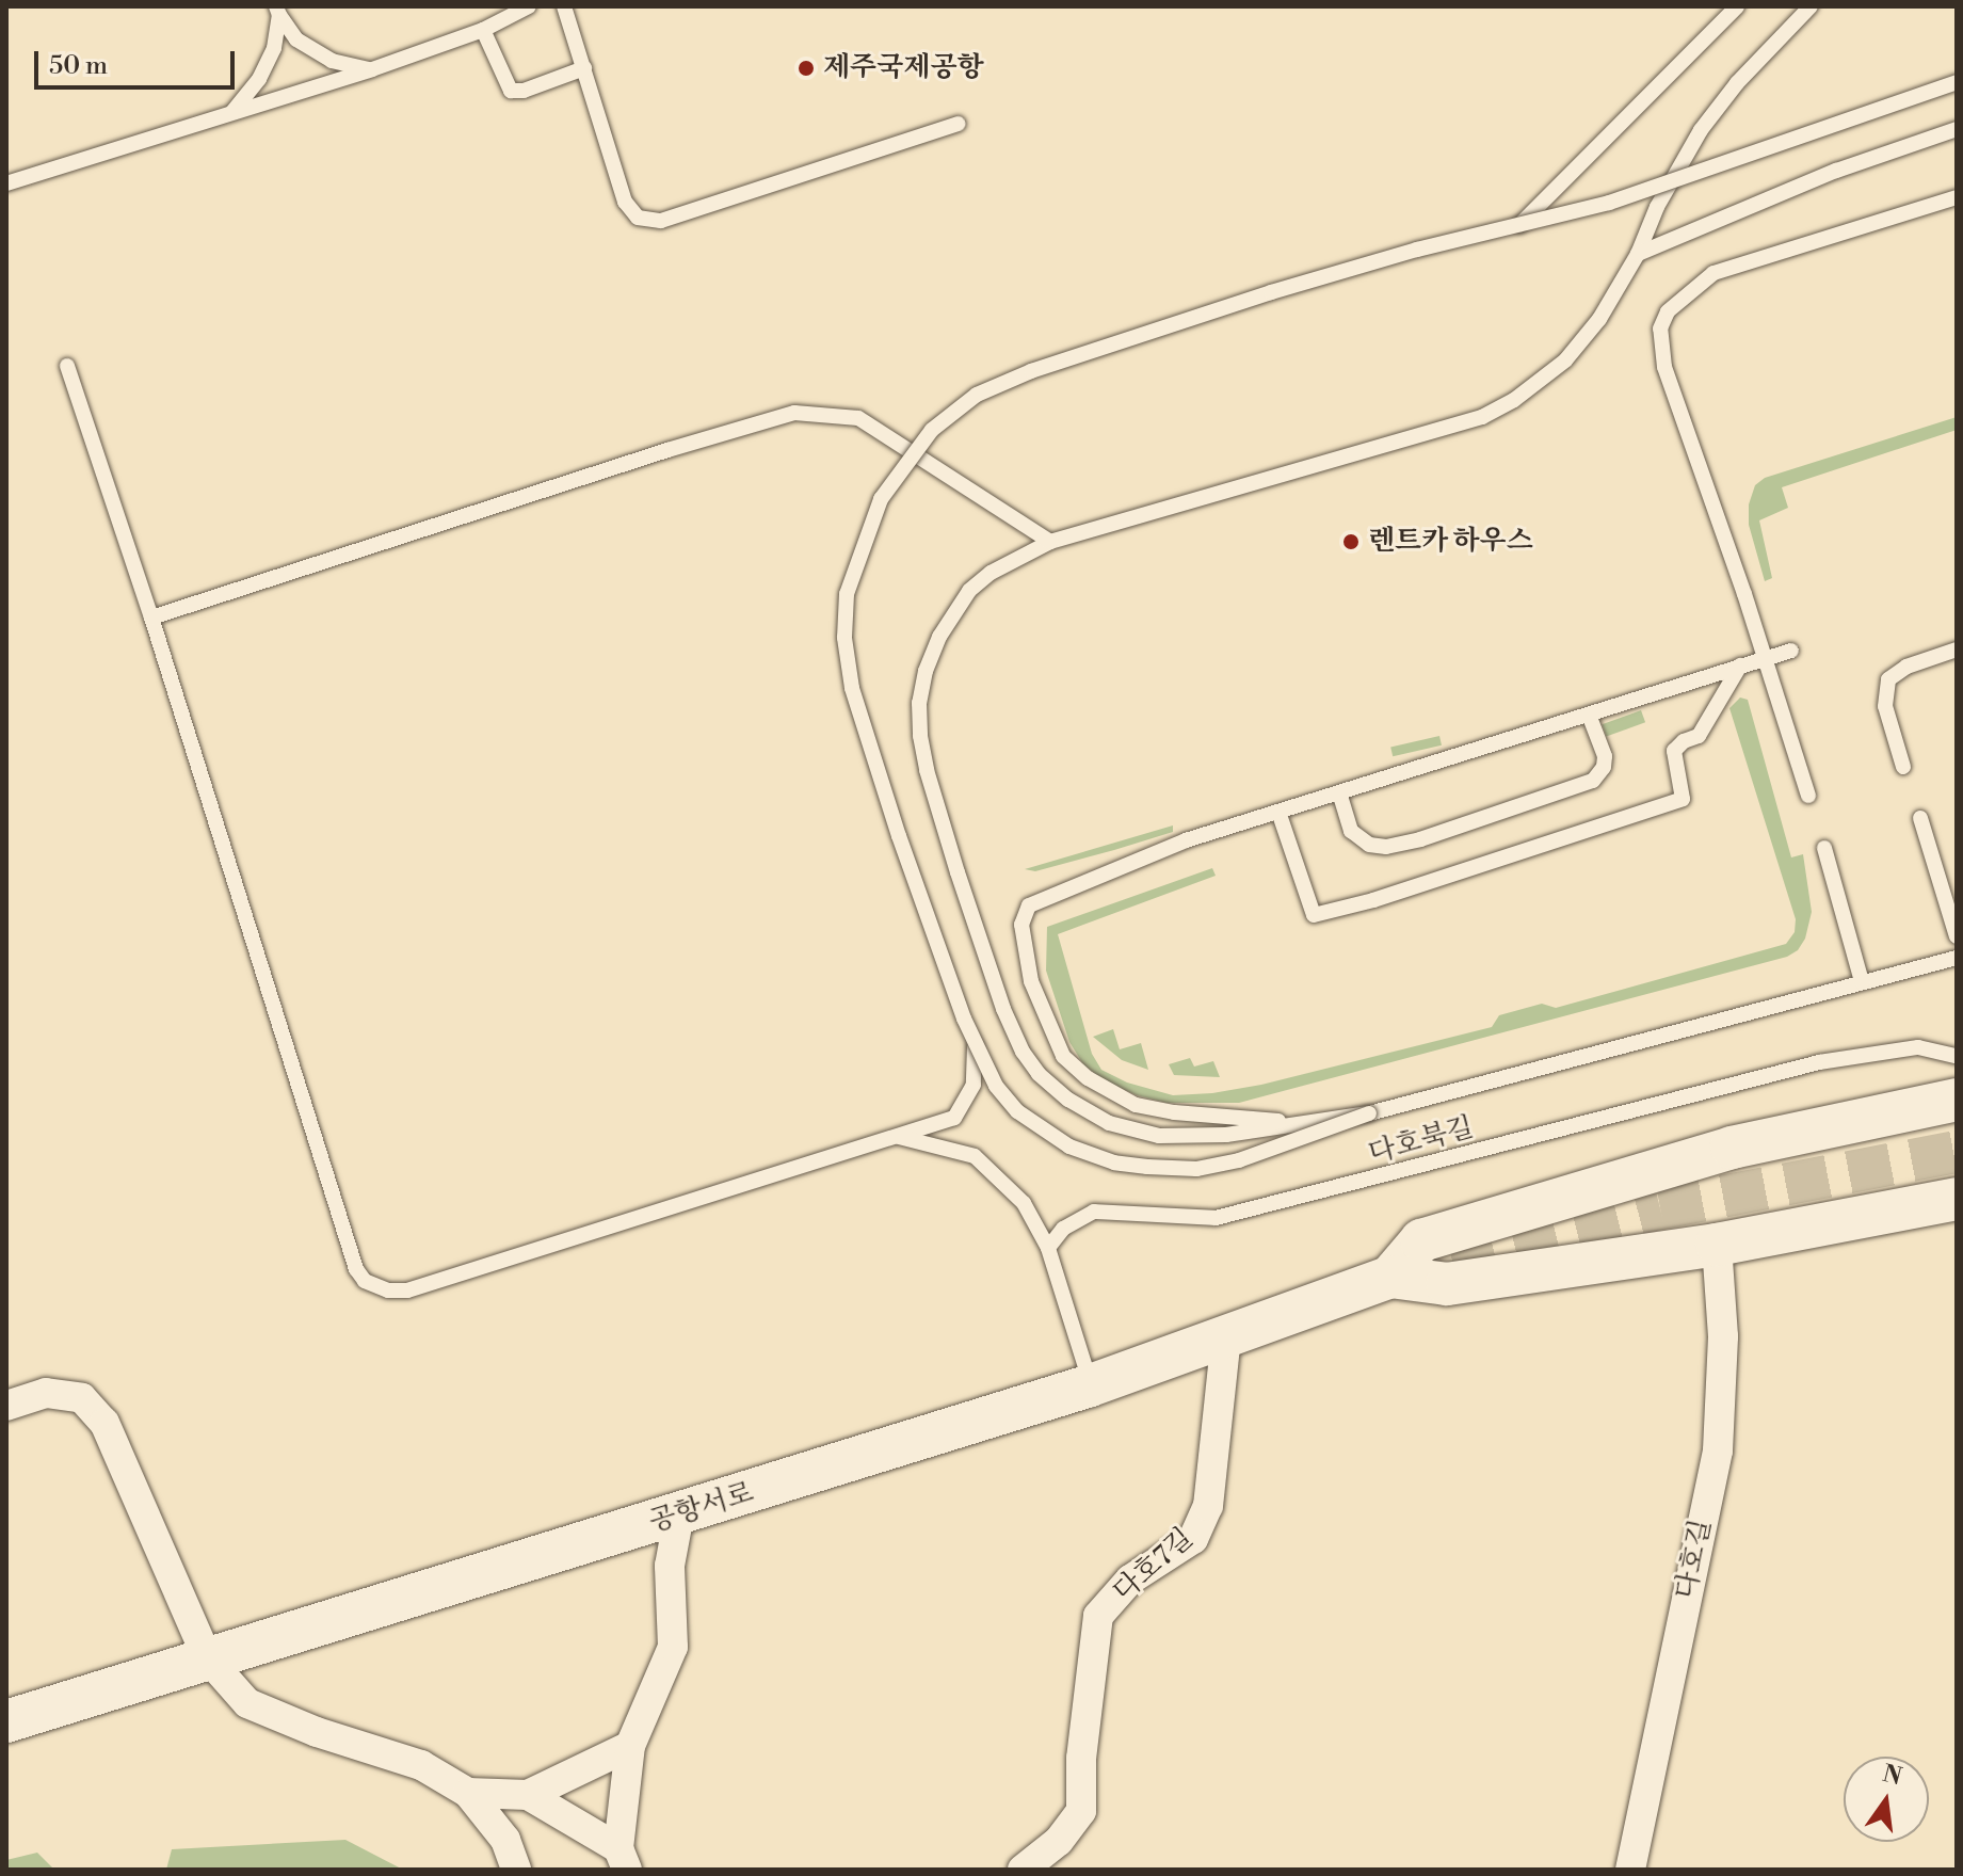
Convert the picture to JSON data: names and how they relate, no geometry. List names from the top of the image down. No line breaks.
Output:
{"streets":{"street":["공항서로","다호길","다호7길"],"lane":["다호북길"]},"crossings":[["공항서로","다호7길"]],"places":["제주국제공항","렌트카 하우스"],"scale_bar":"50 m","north":"top"}
